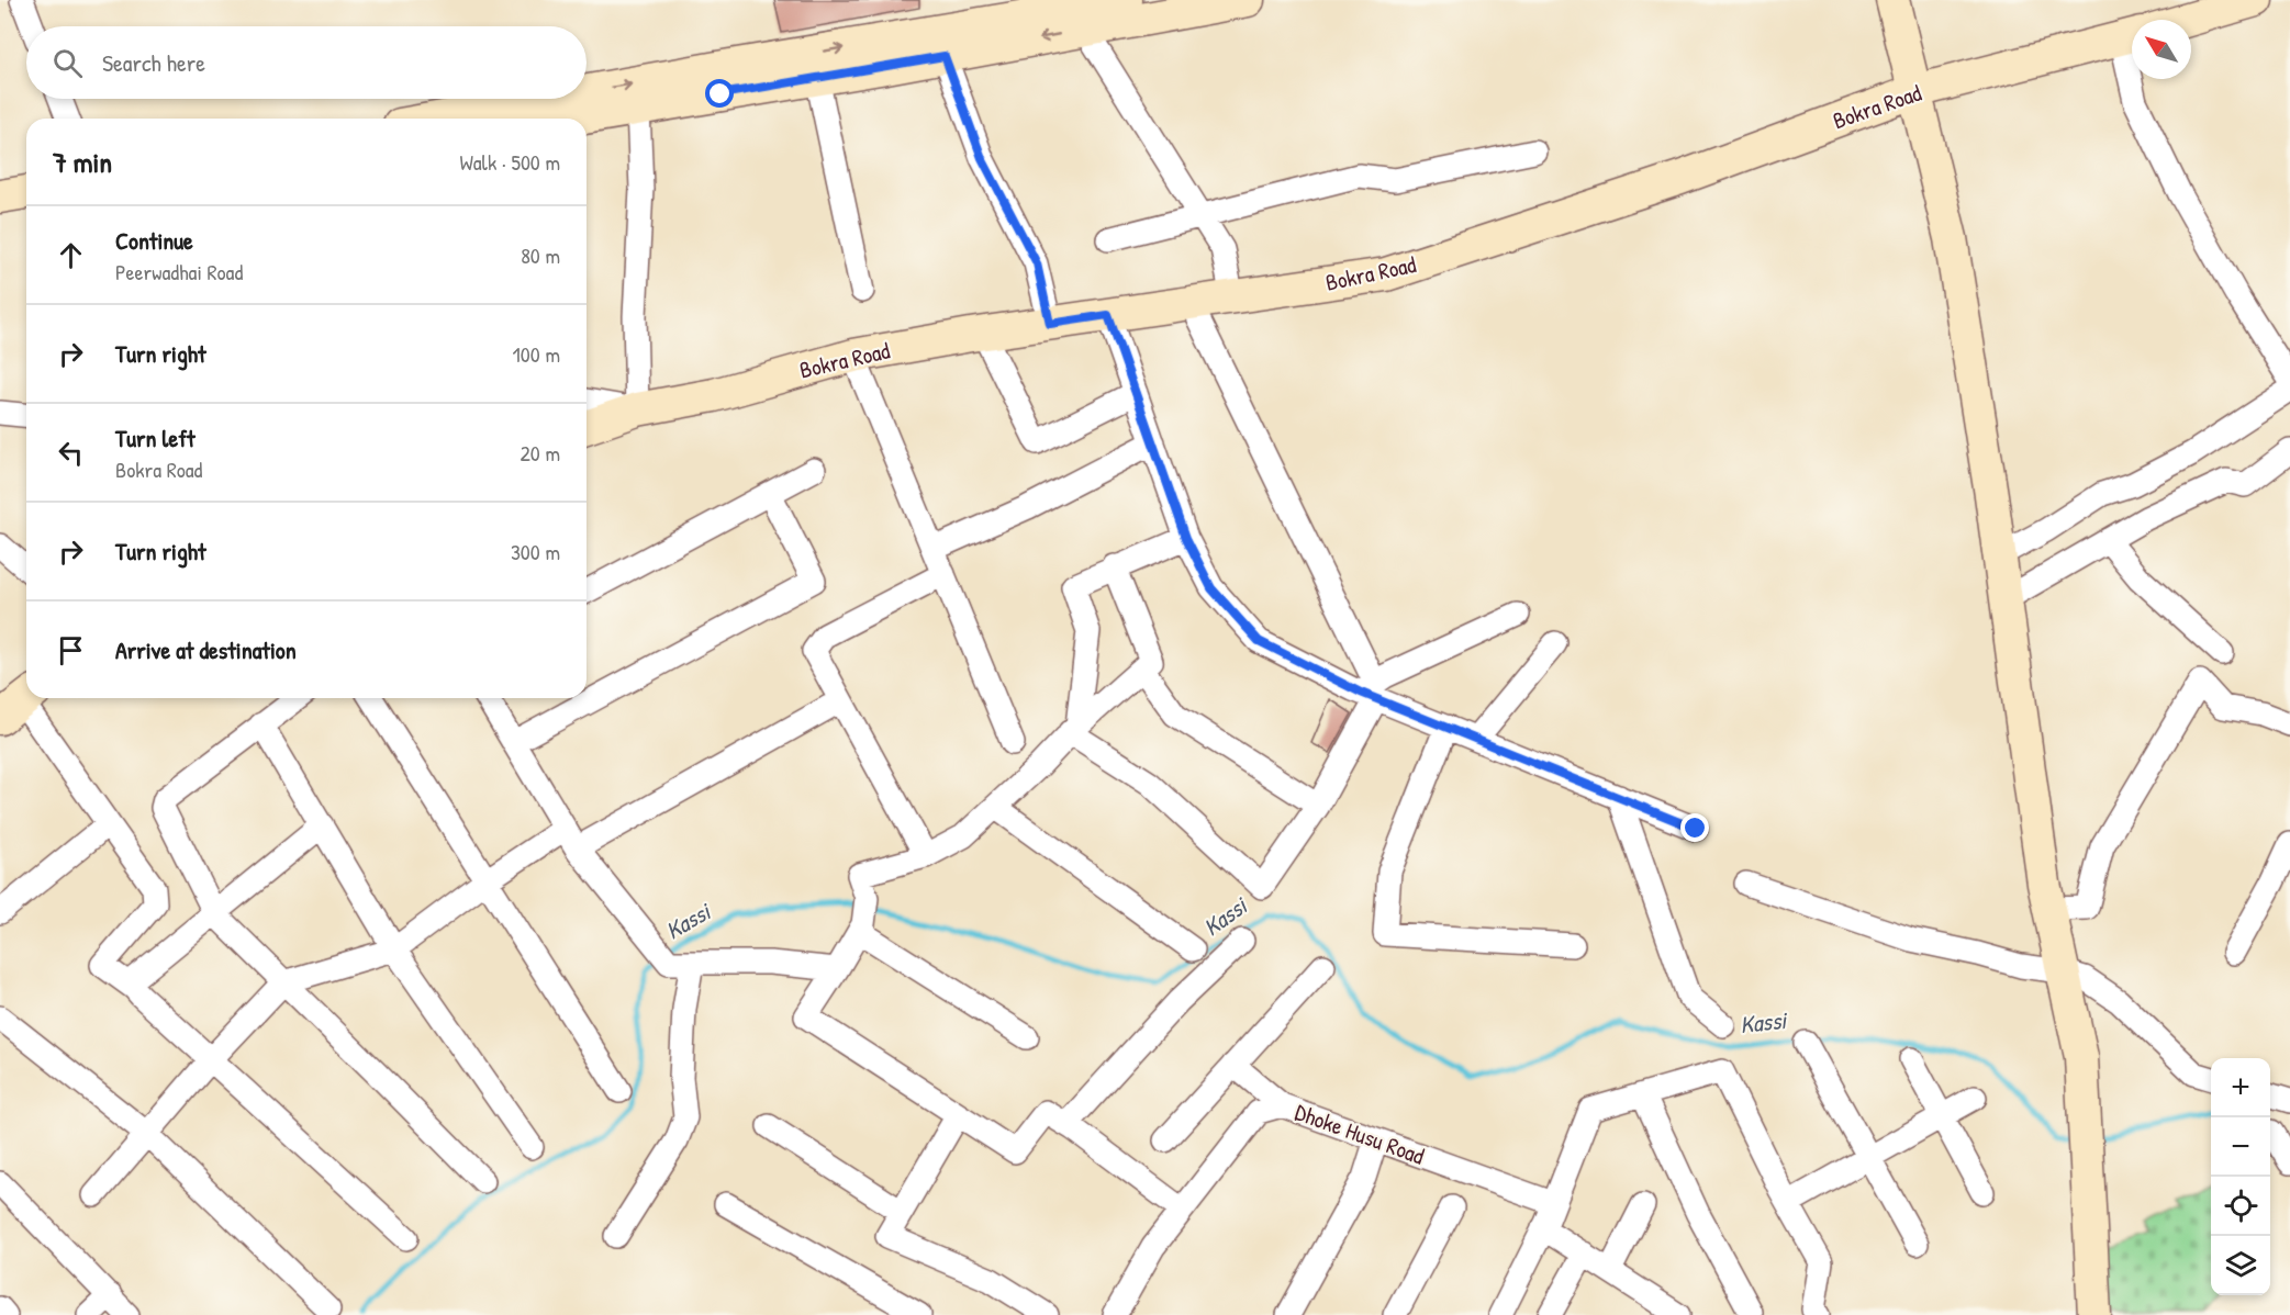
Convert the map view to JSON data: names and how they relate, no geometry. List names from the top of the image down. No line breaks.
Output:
{"streets":{"street":["Bokra Road","Dhoke Husu Road"]},"water":["Kassi"],"north":"top left","page":{"search":"Search here","heading":["7 min","Walk · 500 m"],"list":[["Continue","Peerwadhai Road","80 m"],["Turn right","100 m"],["Turn left","Bokra Road","20 m"],["Turn right","300 m"],"Arrive at destination"],"map_buttons":["+","−"]}}
